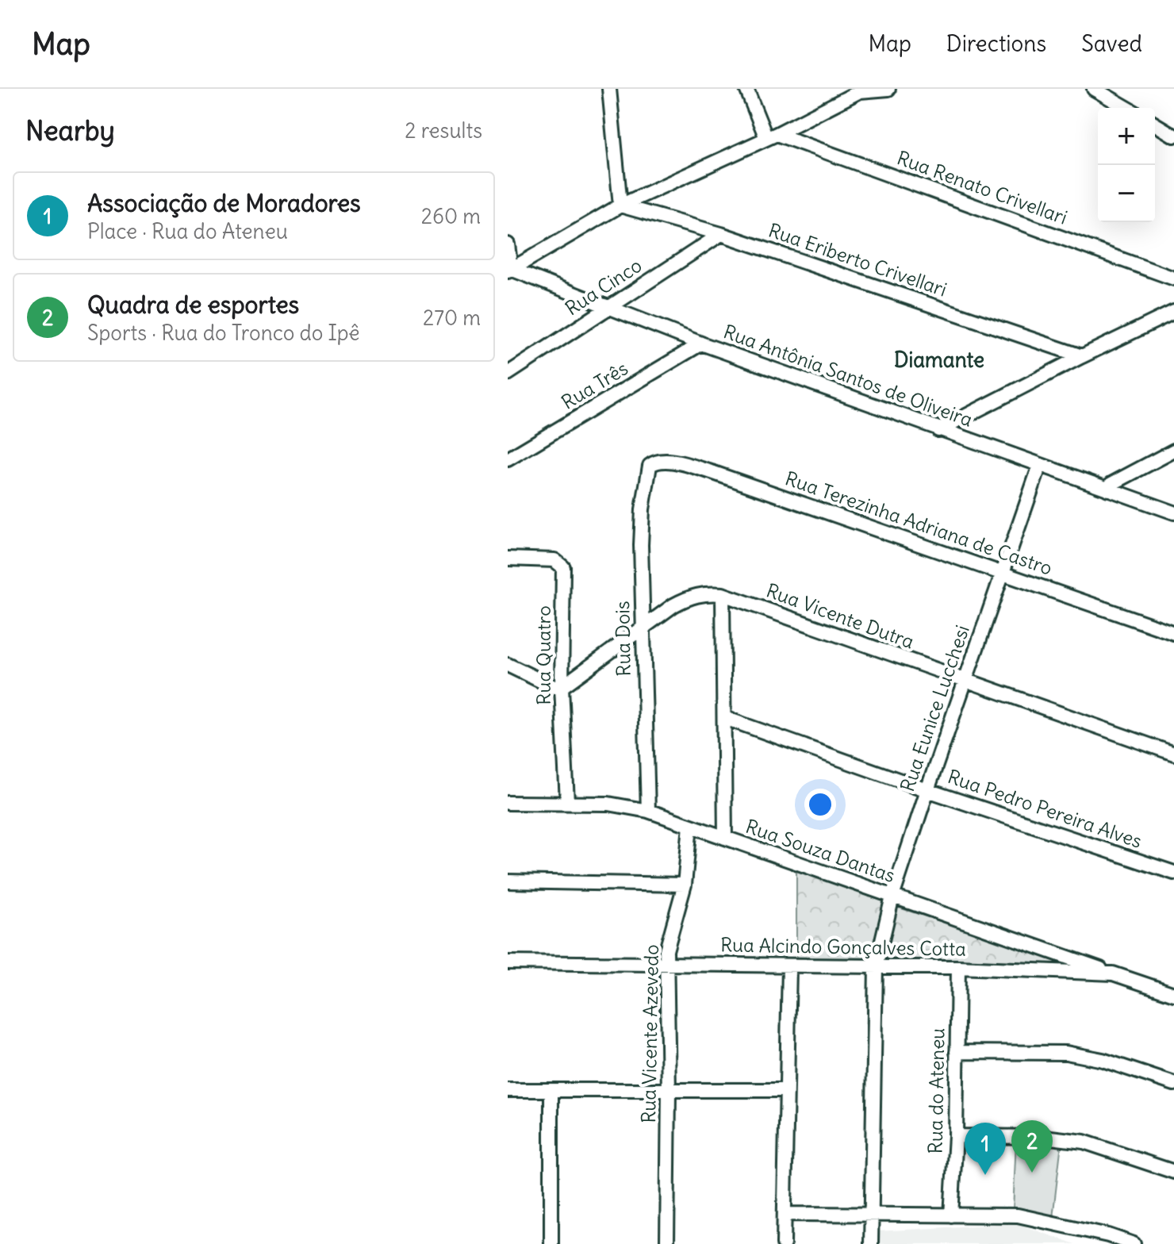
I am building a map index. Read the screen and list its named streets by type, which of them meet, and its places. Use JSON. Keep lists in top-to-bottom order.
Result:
{
  "streets": {
    "street": [
      "Rua Renato Crivellari",
      "Rua Eriberto Crivellari",
      "Rua Cinco",
      "Rua Antônia Santos de Oliveira",
      "Rua Três",
      "Rua Terezinha Adriana de Castro",
      "Rua Vicente Dutra",
      "Rua Dois",
      "Rua Quatro",
      "Rua Eunice Lucchesi",
      "Rua Pedro Pereira Alves",
      "Rua Souza Dantas",
      "Rua Alcindo Gonçalves Cotta",
      "Rua Vicente Azevedo",
      "Rua do Ateneu"
    ]
  },
  "crossings": [
    ["Rua Eriberto Crivellari", "Rua Cinco"],
    ["Rua Cinco", "Rua Antônia Santos de Oliveira"],
    ["Rua Antônia Santos de Oliveira", "Rua Três"],
    ["Rua Antônia Santos de Oliveira", "Rua Eunice Lucchesi"],
    ["Rua Terezinha Adriana de Castro", "Rua Dois"],
    ["Rua Terezinha Adriana de Castro", "Rua Eunice Lucchesi"],
    ["Rua Vicente Dutra", "Rua Eunice Lucchesi"],
    ["Rua Dois", "Rua Souza Dantas"],
    ["Rua Quatro", "Rua Souza Dantas"],
    ["Rua Eunice Lucchesi", "Rua Pedro Pereira Alves"],
    ["Rua Eunice Lucchesi", "Rua Souza Dantas"],
    ["Rua Eunice Lucchesi", "Rua Alcindo Gonçalves Cotta"],
    ["Rua Souza Dantas", "Rua Alcindo Gonçalves Cotta"],
    ["Rua Souza Dantas", "Rua Vicente Azevedo"],
    ["Rua Alcindo Gonçalves Cotta", "Rua Vicente Azevedo"],
    ["Rua Alcindo Gonçalves Cotta", "Rua do Ateneu"]
  ],
  "districts": ["Diamante"],
  "page": {
    "header": "Map",
    "nav": ["Map", "Directions", "Saved"],
    "heading": ["Nearby", "2 results"],
    "map_buttons": ["+", "−"],
    "list": [
      {
        "mark": "1",
        "name": "Associação de Moradores",
        "note": "Place · Rua do Ateneu",
        "value": "260 m"
      },
      {
        "mark": "2",
        "name": "Quadra de esportes",
        "note": "Sports · Rua do Tronco do Ipê",
        "value": "270 m"
      }
    ],
    "pins": ["2", "1"]
  }
}
